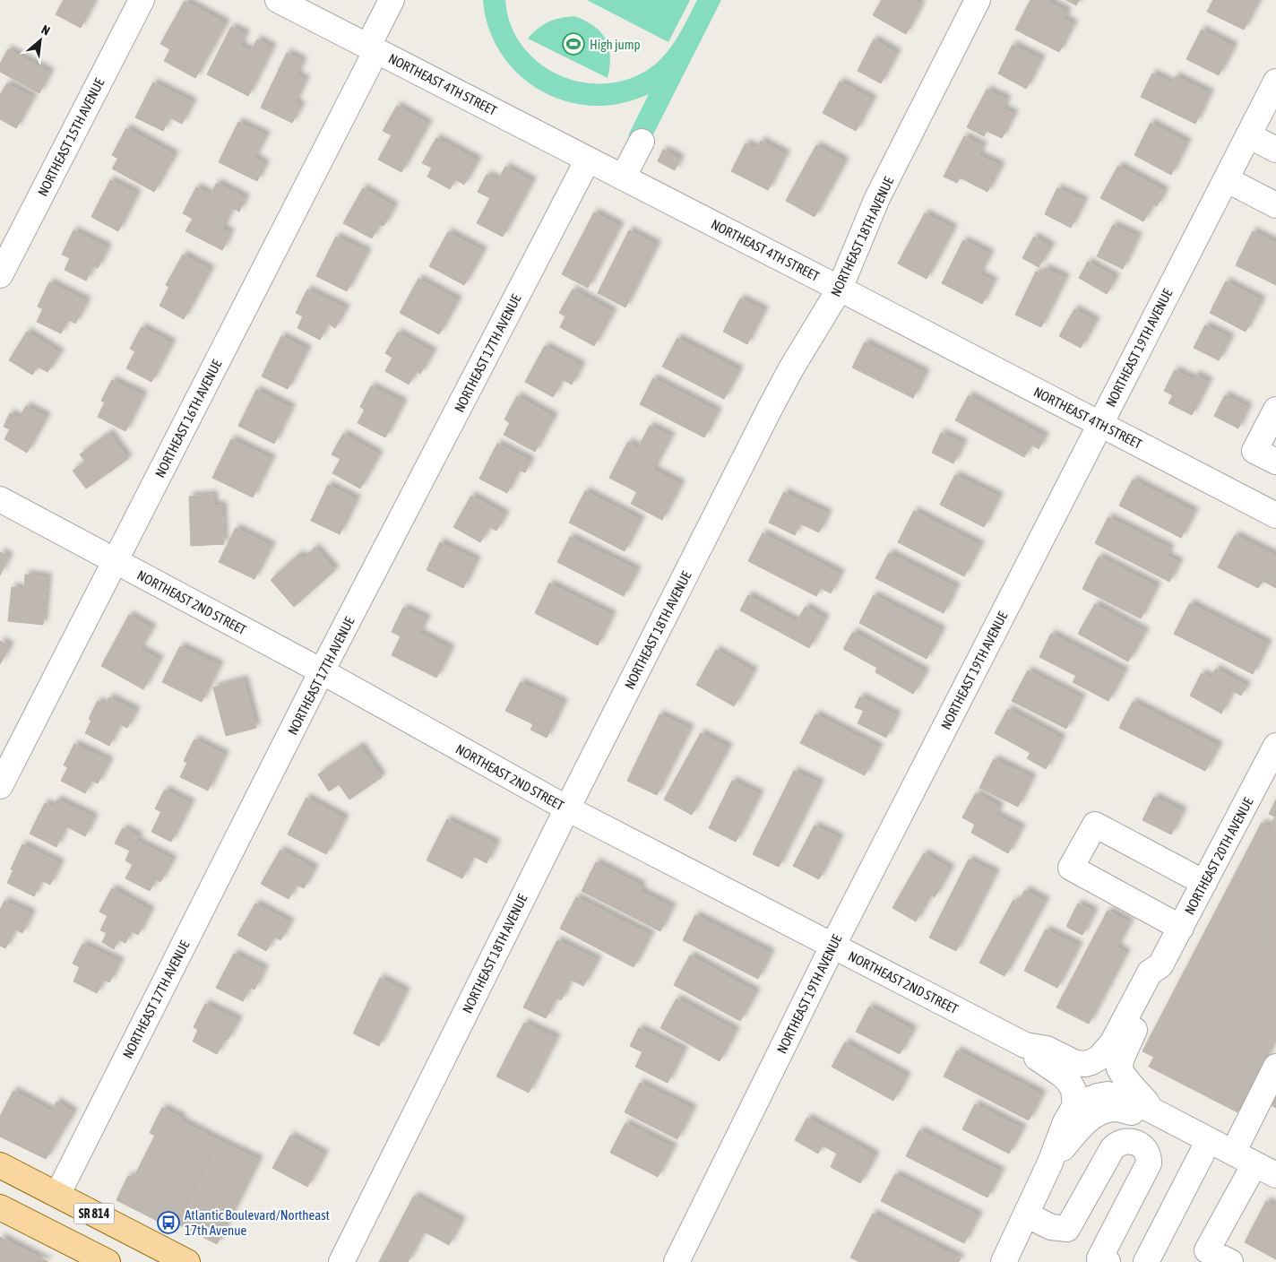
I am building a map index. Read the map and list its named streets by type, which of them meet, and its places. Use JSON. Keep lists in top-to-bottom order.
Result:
{
  "streets": {
    "main road": ["SR 814"],
    "street": [
      "NORTHEAST 4TH STREET",
      "NORTHEAST 15TH AVENUE",
      "NORTHEAST 18TH AVENUE",
      "NORTHEAST 19TH AVENUE",
      "NORTHEAST 17TH AVENUE",
      "NORTHEAST 16TH AVENUE",
      "NORTHEAST 2ND STREET",
      "NORTHEAST 20TH AVENUE"
    ]
  },
  "crossings": [
    ["NORTHEAST 4TH STREET", "NORTHEAST 18TH AVENUE"],
    ["NORTHEAST 4TH STREET", "NORTHEAST 19TH AVENUE"],
    ["NORTHEAST 4TH STREET", "NORTHEAST 17TH AVENUE"],
    ["NORTHEAST 4TH STREET", "NORTHEAST 16TH AVENUE"],
    ["NORTHEAST 18TH AVENUE", "NORTHEAST 2ND STREET"],
    ["NORTHEAST 19TH AVENUE", "NORTHEAST 2ND STREET"],
    ["NORTHEAST 17TH AVENUE", "NORTHEAST 2ND STREET"],
    ["NORTHEAST 17TH AVENUE", "SR 814"],
    ["NORTHEAST 16TH AVENUE", "NORTHEAST 2ND STREET"],
    ["NORTHEAST 2ND STREET", "NORTHEAST 20TH AVENUE"]
  ],
  "places": {
    "sports": ["High jump"],
    "bus stop": ["Atlantic Boulevard/Northeast 17th Avenue"]
  },
  "north": "top right"
}
